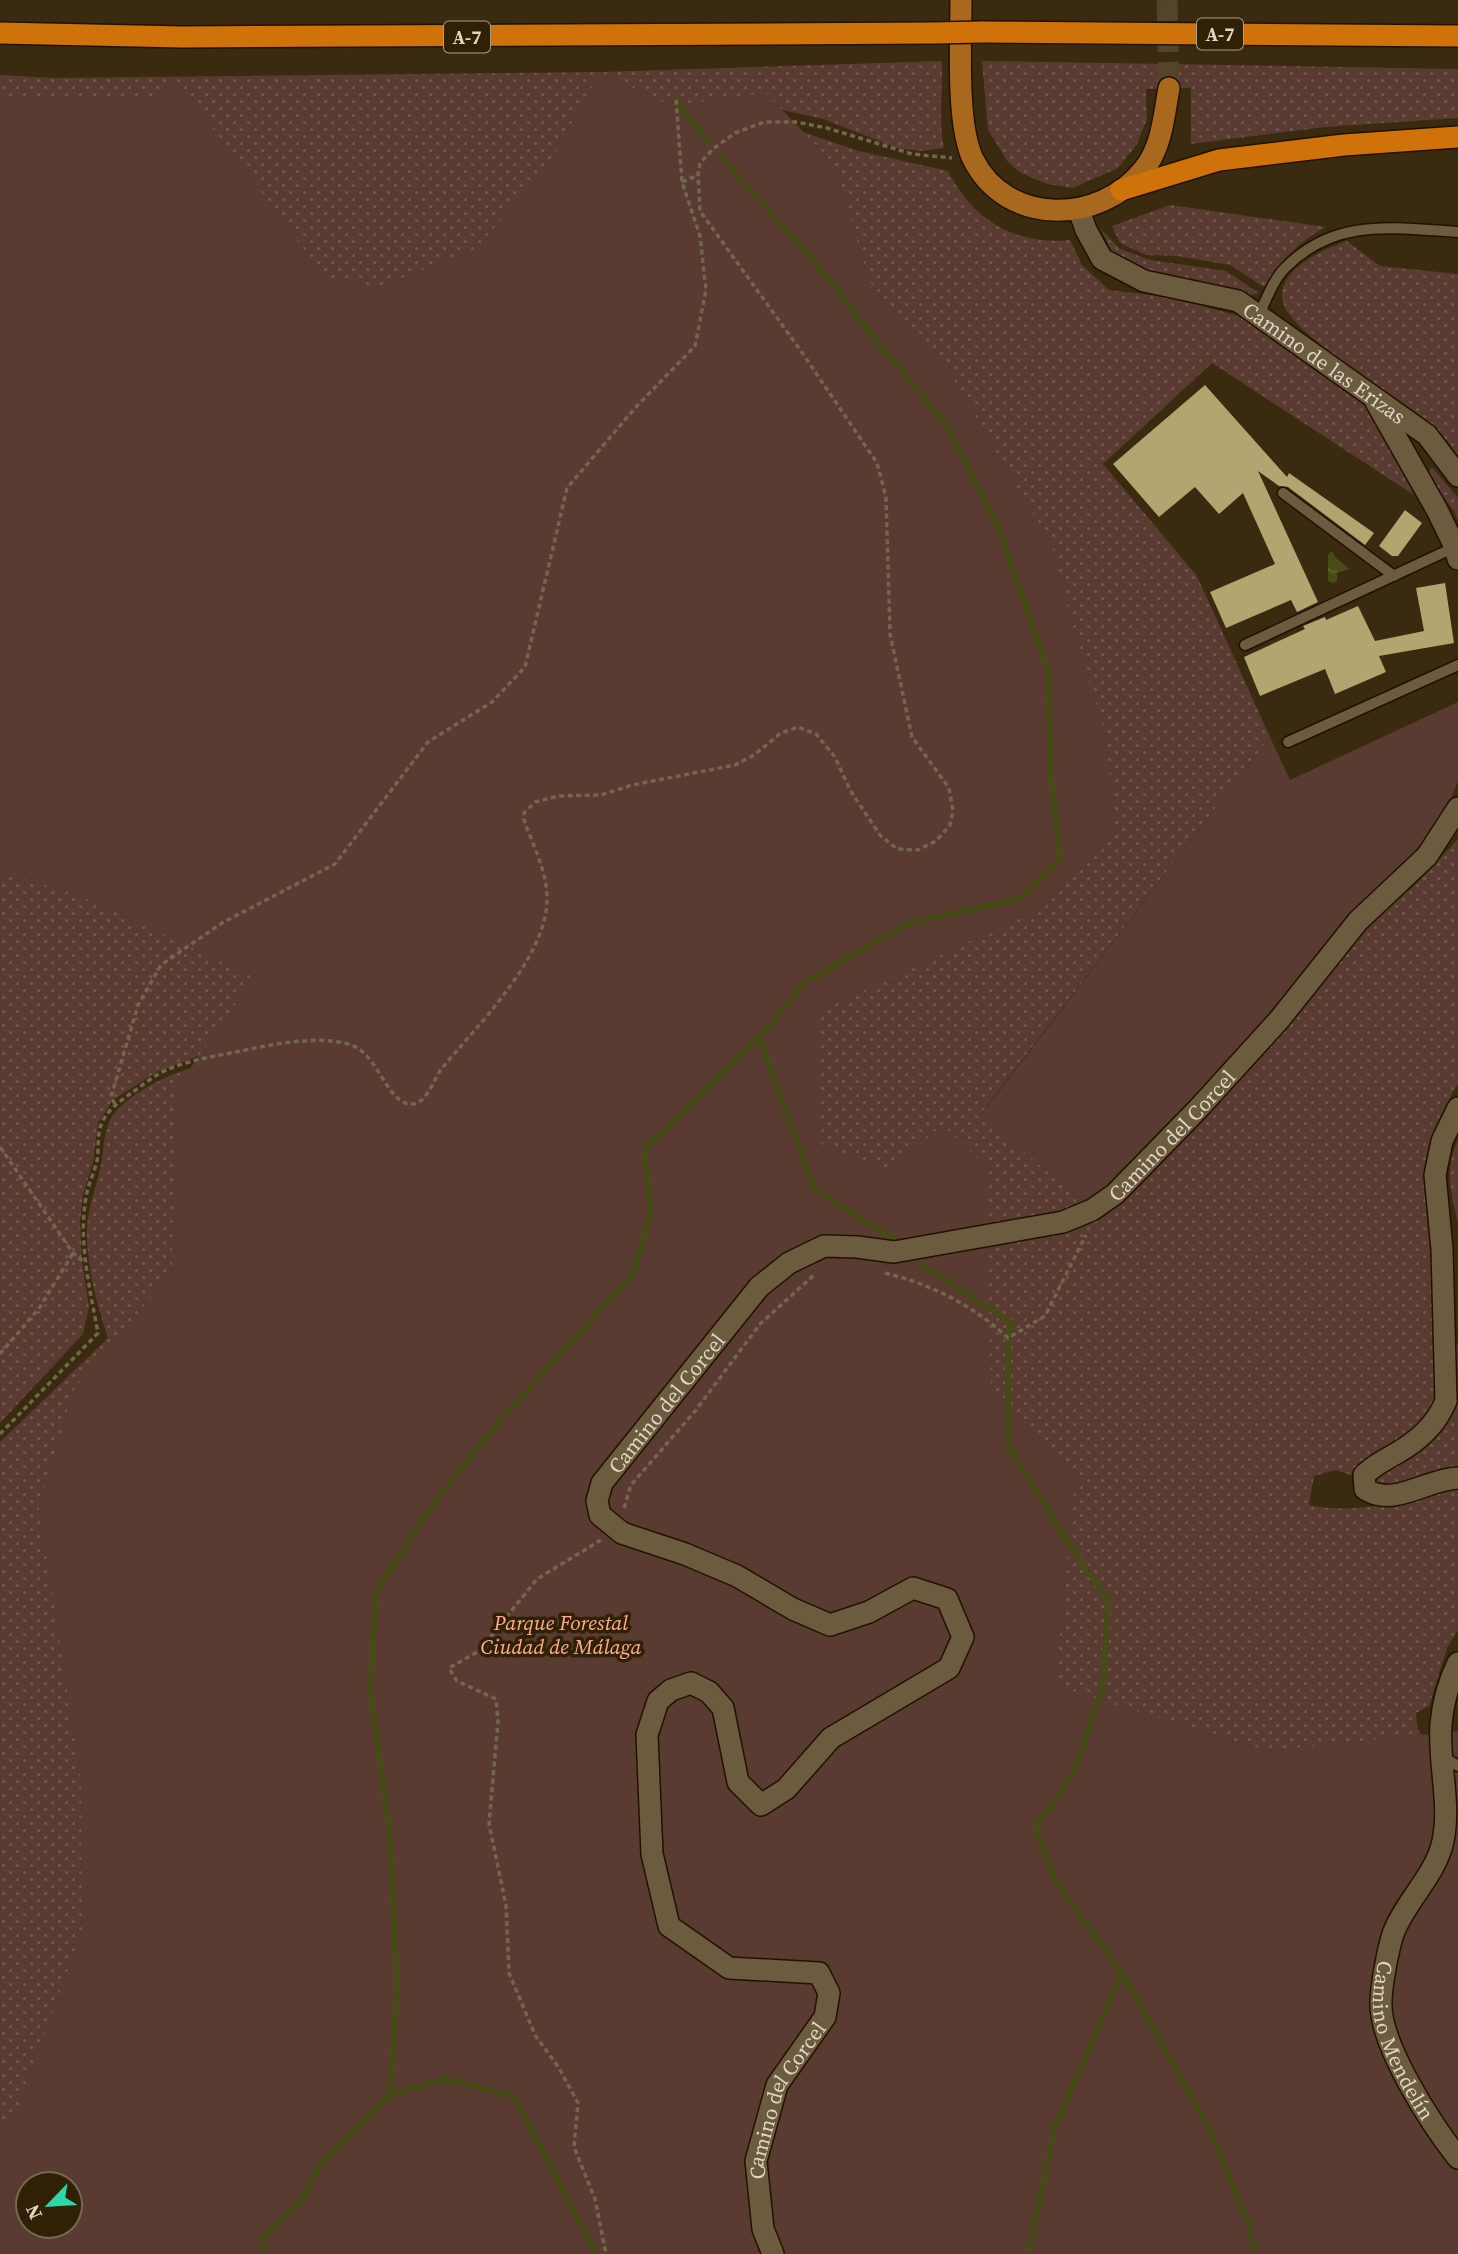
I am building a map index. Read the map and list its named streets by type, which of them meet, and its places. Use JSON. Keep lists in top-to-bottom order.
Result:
{
  "streets": {
    "highway": ["A-7"],
    "street": ["Camino de las Erizas", "Camino del Corcel", "Camino Mendelín"]
  },
  "parks": ["Parque Forestal Ciudad de Málaga"],
  "north": "bottom left"
}
